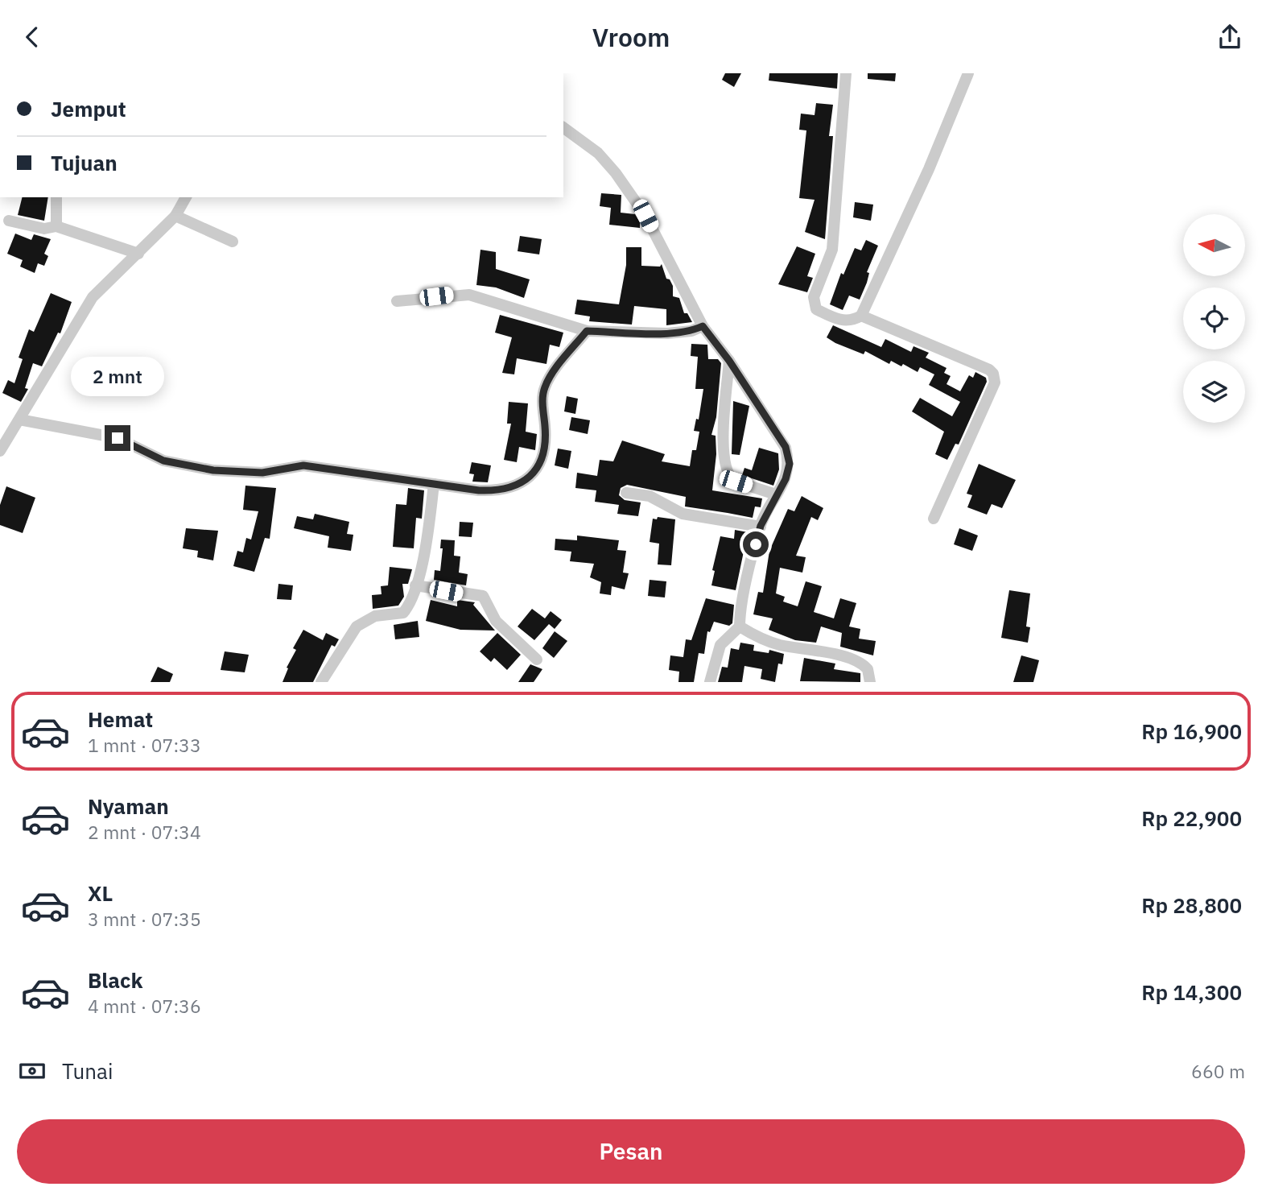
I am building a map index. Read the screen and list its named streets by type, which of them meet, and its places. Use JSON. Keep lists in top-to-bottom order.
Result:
{
  "north": "left",
  "page": {
    "header": "Vroom",
    "banner": ["Jemput", "Tujuan"],
    "bubble": "2 mnt",
    "list": [
      {
        "name": "Hemat",
        "note": "1 mnt · 07:33",
        "value": "Rp 16,900"
      },
      {
        "name": "Nyaman",
        "note": "2 mnt · 07:34",
        "value": "Rp 22,900"
      },
      {
        "name": "XL",
        "note": "3 mnt · 07:35",
        "value": "Rp 28,800"
      },
      {
        "name": "Black",
        "note": "4 mnt · 07:36",
        "value": "Rp 14,300"
      }
    ],
    "pay": ["Tunai", "660 m"],
    "buttons": "Pesan"
  }
}
